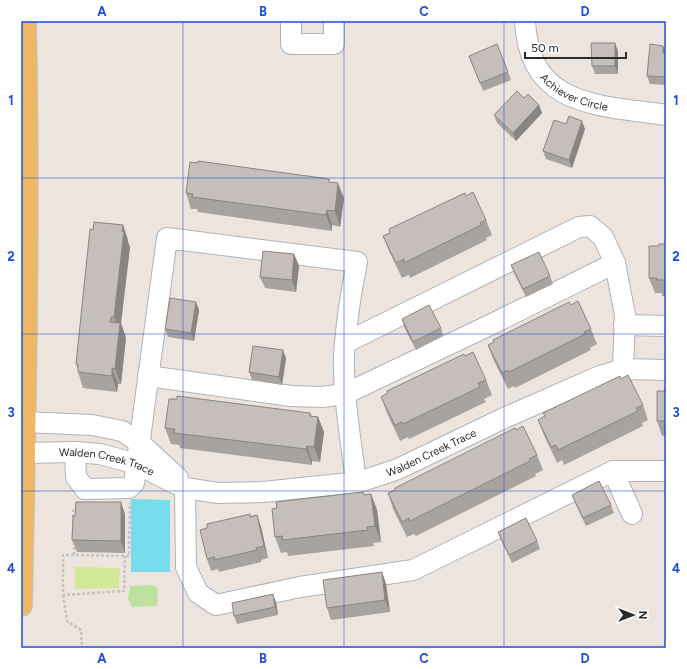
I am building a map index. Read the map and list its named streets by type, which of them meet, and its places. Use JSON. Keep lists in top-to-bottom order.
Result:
{
  "streets": {
    "street": ["Achiever Circle", "Walden Creek Trace"]
  },
  "scale_bar": "50 m",
  "north": "right",
  "grid": {
    "columns": [
      "A",
      "B",
      "C",
      "D"
    ],
    "rows": [
      "1",
      "2",
      "3",
      "4"
    ]
  }
}
